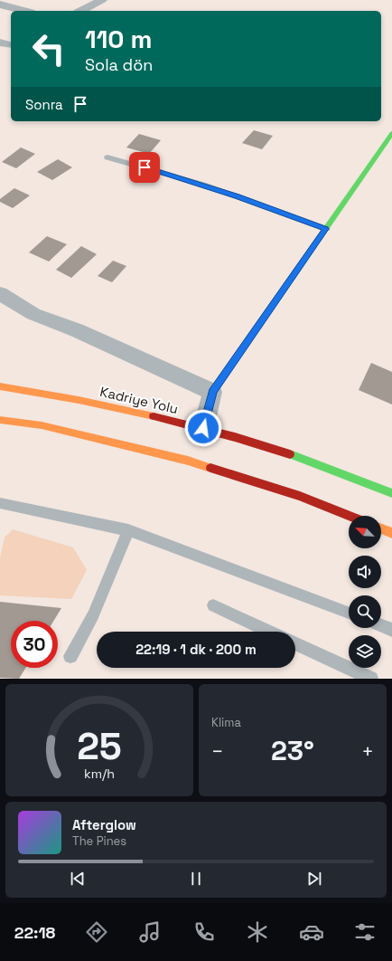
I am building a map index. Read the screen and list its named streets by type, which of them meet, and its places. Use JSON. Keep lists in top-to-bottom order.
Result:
{
  "streets": {
    "main road": ["Kadriye Yolu"]
  },
  "north": "top left",
  "page": {
    "turn": ["110 m", "Sola dön"],
    "then": "Sonra",
    "limit": "30",
    "trip": "22:19 · 1 dk · 200 m",
    "tile": "Klima",
    "heat": ["−", "23°", "+"],
    "song": ["Afterglow", "The Pines"],
    "tabs": "22:18",
    "gauge": ["25", "km/h"]
  }
}
